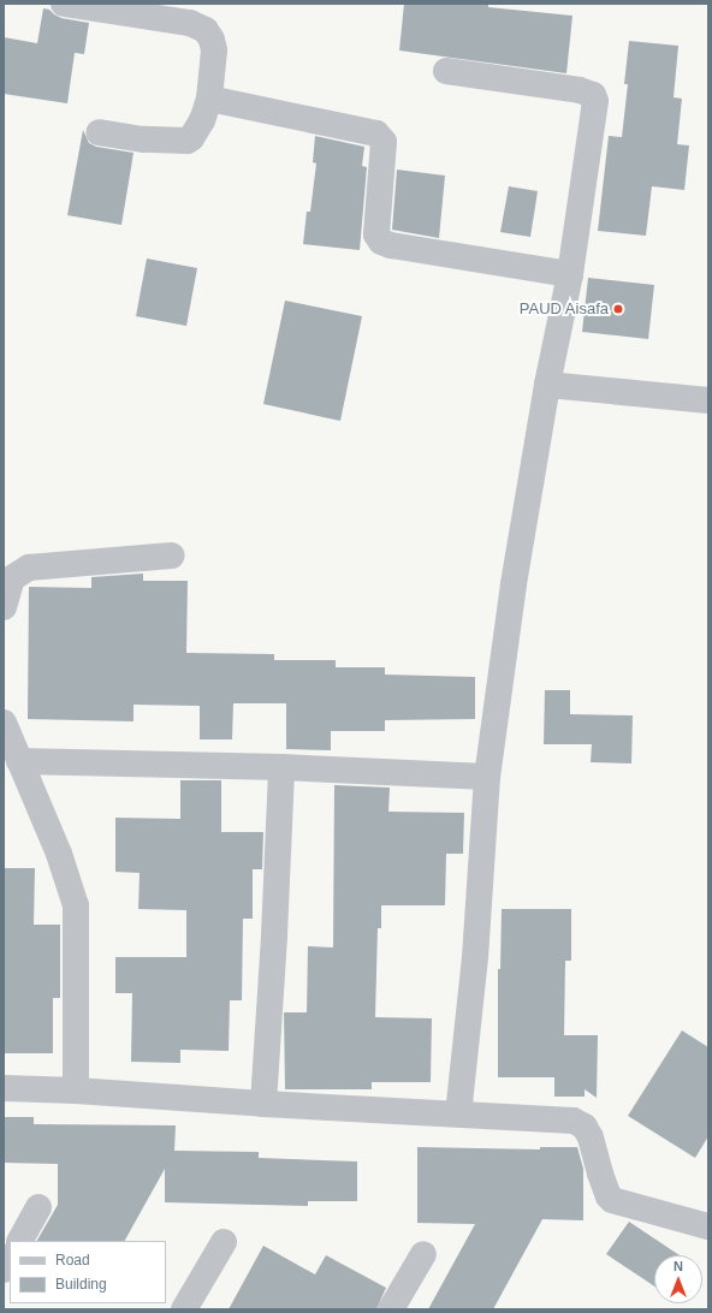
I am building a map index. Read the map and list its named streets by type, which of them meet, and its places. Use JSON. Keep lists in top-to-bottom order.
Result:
{
  "places": ["PAUD Aisafa"],
  "legend": ["Road", "Building"],
  "north": "top"
}
